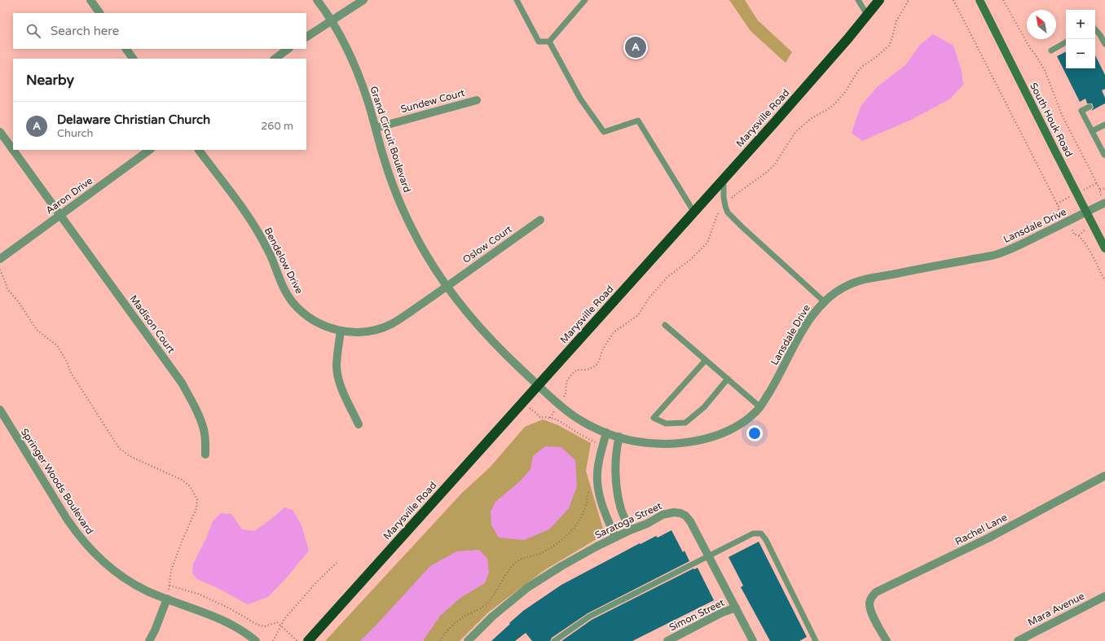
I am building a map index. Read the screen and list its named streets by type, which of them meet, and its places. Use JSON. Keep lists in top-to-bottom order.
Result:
{
  "streets": {
    "highway": ["Marysville Road"],
    "street": [
      "Sundew Court",
      "South Houk Road",
      "Grand Circuit Boulevard",
      "Aaron Drive",
      "Lansdale Drive",
      "Oslow Court",
      "Bendelow Drive",
      "Madison Court",
      "Springer Woods Boulevard",
      "Saratoga Street",
      "Rachel Lane",
      "Mara Avenue",
      "Simon Street"
    ]
  },
  "crossings": [
    ["Sundew Court", "Grand Circuit Boulevard"],
    ["Marysville Road", "Grand Circuit Boulevard"],
    ["Marysville Road", "Lansdale Drive"],
    ["South Houk Road", "Lansdale Drive"],
    ["Grand Circuit Boulevard", "Lansdale Drive"],
    ["Grand Circuit Boulevard", "Oslow Court"],
    ["Grand Circuit Boulevard", "Bendelow Drive"],
    ["Aaron Drive", "Madison Court"],
    ["Oslow Court", "Bendelow Drive"],
    ["Saratoga Street", "Simon Street"]
  ],
  "north": "top left",
  "page": {
    "map_buttons": ["+", "−"],
    "search": "Search here",
    "pins": "A",
    "heading": "Nearby",
    "list": [
      {
        "mark": "A",
        "name": "Delaware Christian Church",
        "note": "Church",
        "value": "260 m"
      }
    ]
  }
}
